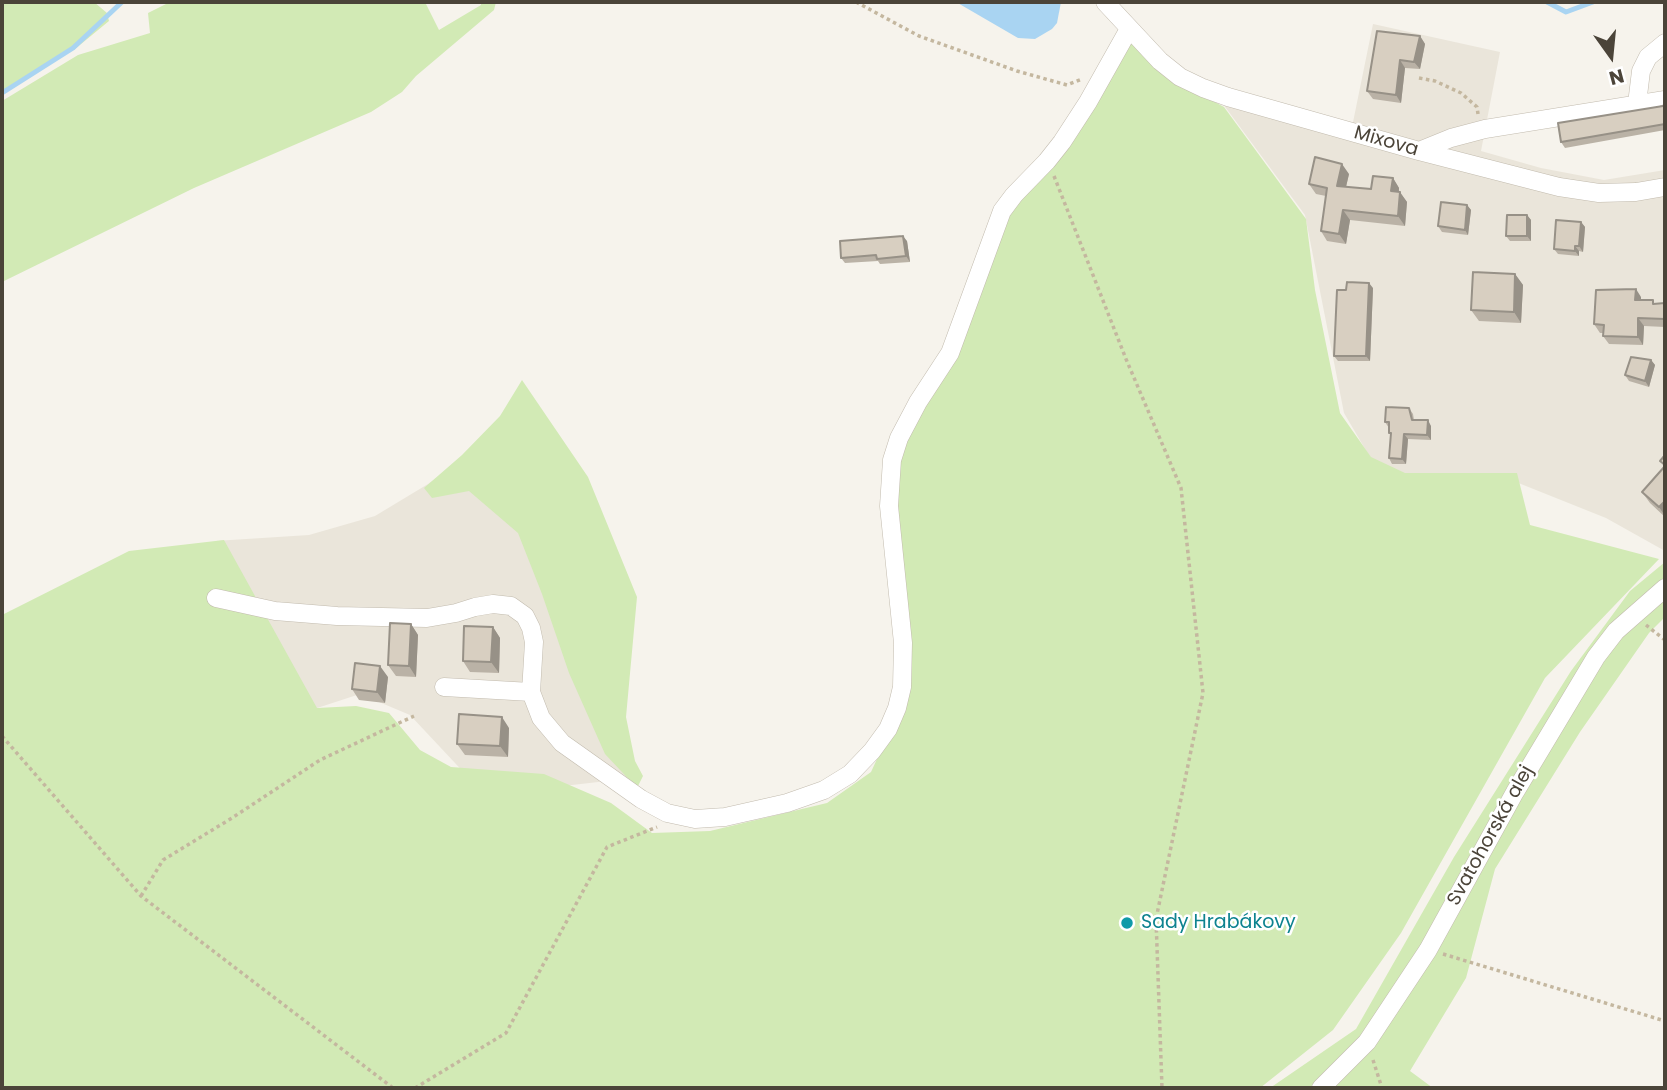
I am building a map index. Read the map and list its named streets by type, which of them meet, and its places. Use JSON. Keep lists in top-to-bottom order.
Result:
{
  "streets": {
    "street": ["Mixova", "Svatohorská alej"]
  },
  "places": ["Sady Hrabákovy"],
  "north": "bottom"
}
